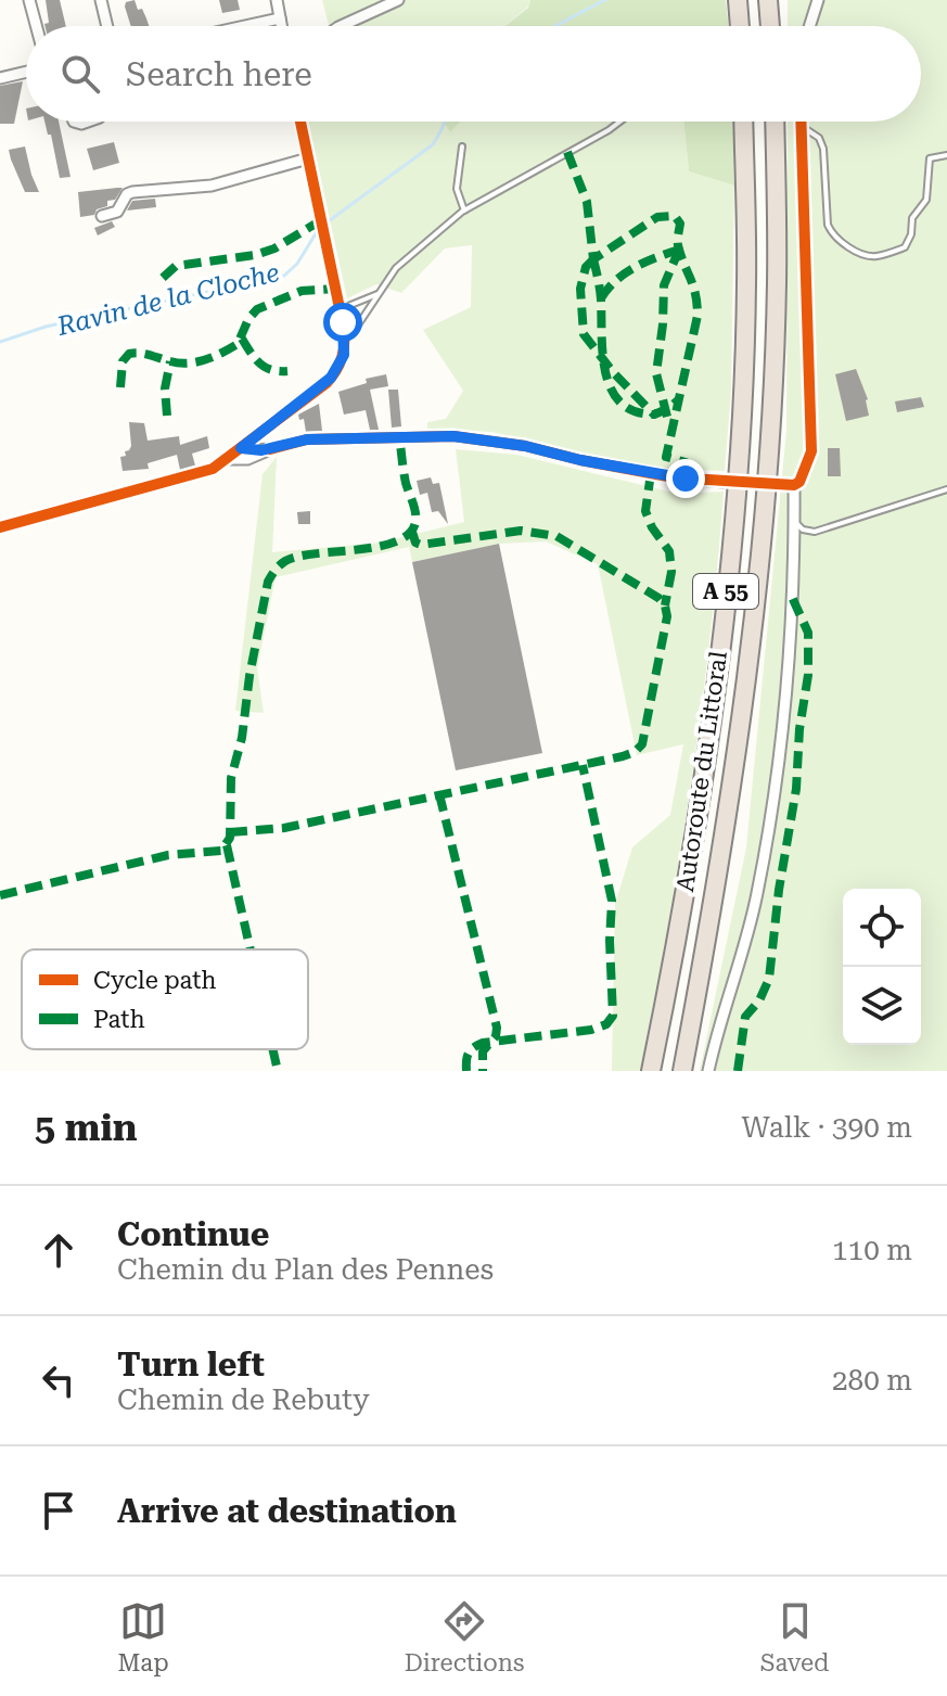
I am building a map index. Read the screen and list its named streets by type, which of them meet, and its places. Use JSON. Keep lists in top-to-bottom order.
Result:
{
  "streets": {
    "highway": ["A 55", "Autoroute du Littoral"]
  },
  "water": ["Ravin de la Cloche"],
  "legend": ["Cycle path", "Path"],
  "page": {
    "search": "Search here",
    "heading": ["5 min", "Walk · 390 m"],
    "list": [
      ["Continue", "Chemin du Plan des Pennes", "110 m"],
      ["Turn left", "Chemin de Rebuty", "280 m"],
      "Arrive at destination"
    ],
    "nav": ["Map", "Directions", "Saved"]
  }
}
